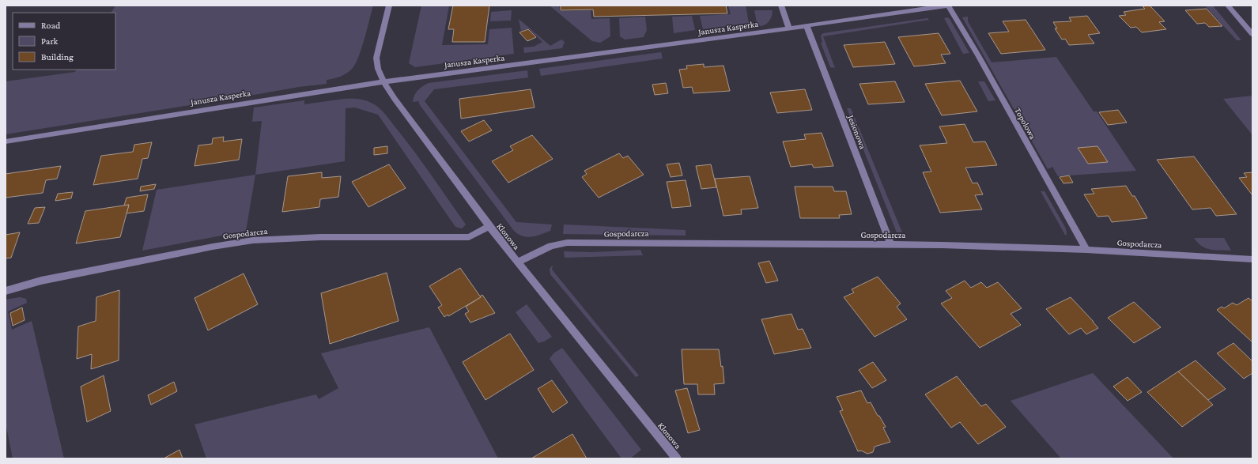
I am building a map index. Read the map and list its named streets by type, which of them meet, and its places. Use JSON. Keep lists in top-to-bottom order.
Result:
{
  "streets": {
    "street": [
      "Janusza Kasperka",
      "Topolowa",
      "Jesionowa",
      "Gospodarcza",
      "Klonowa"
    ]
  },
  "crossings": [
    ["Janusza Kasperka", "Topolowa"],
    ["Janusza Kasperka", "Jesionowa"],
    ["Janusza Kasperka", "Klonowa"],
    ["Topolowa", "Gospodarcza"],
    ["Jesionowa", "Gospodarcza"],
    ["Gospodarcza", "Klonowa"]
  ],
  "legend": ["Road", "Park", "Building"]
}
